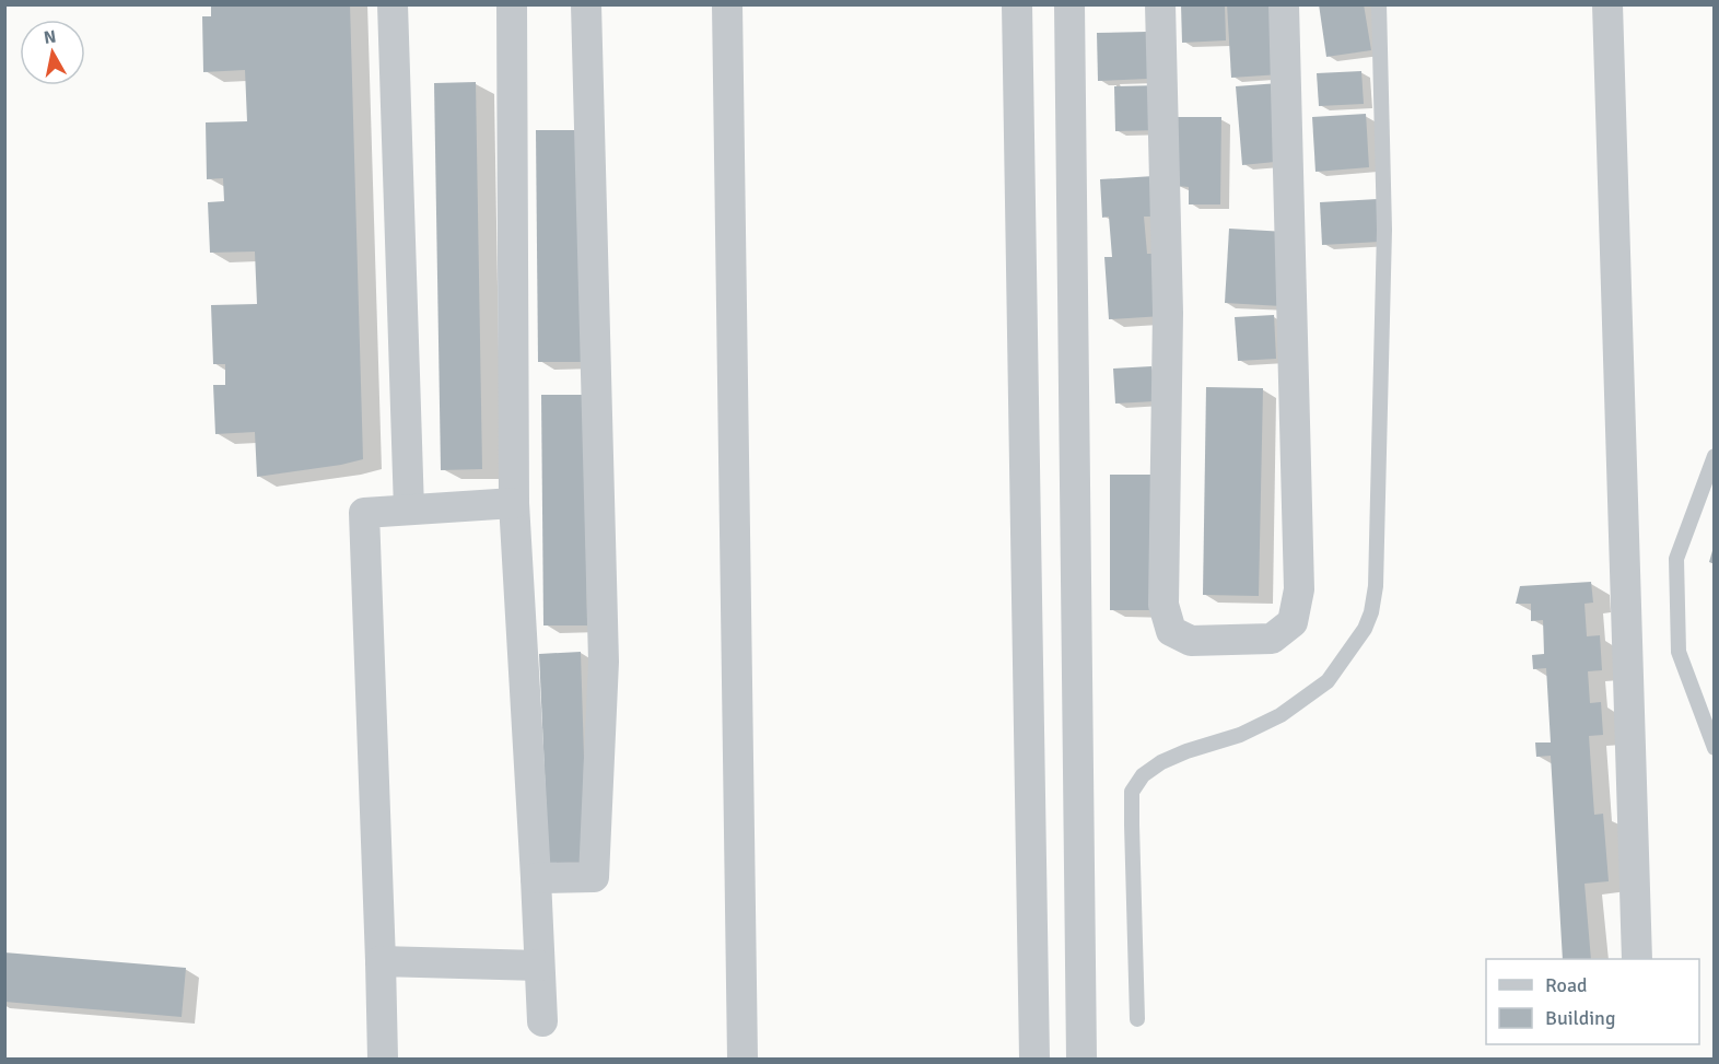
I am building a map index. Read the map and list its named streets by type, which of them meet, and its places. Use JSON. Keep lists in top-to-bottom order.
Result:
{
  "legend": ["Road", "Building"],
  "north": "top"
}
